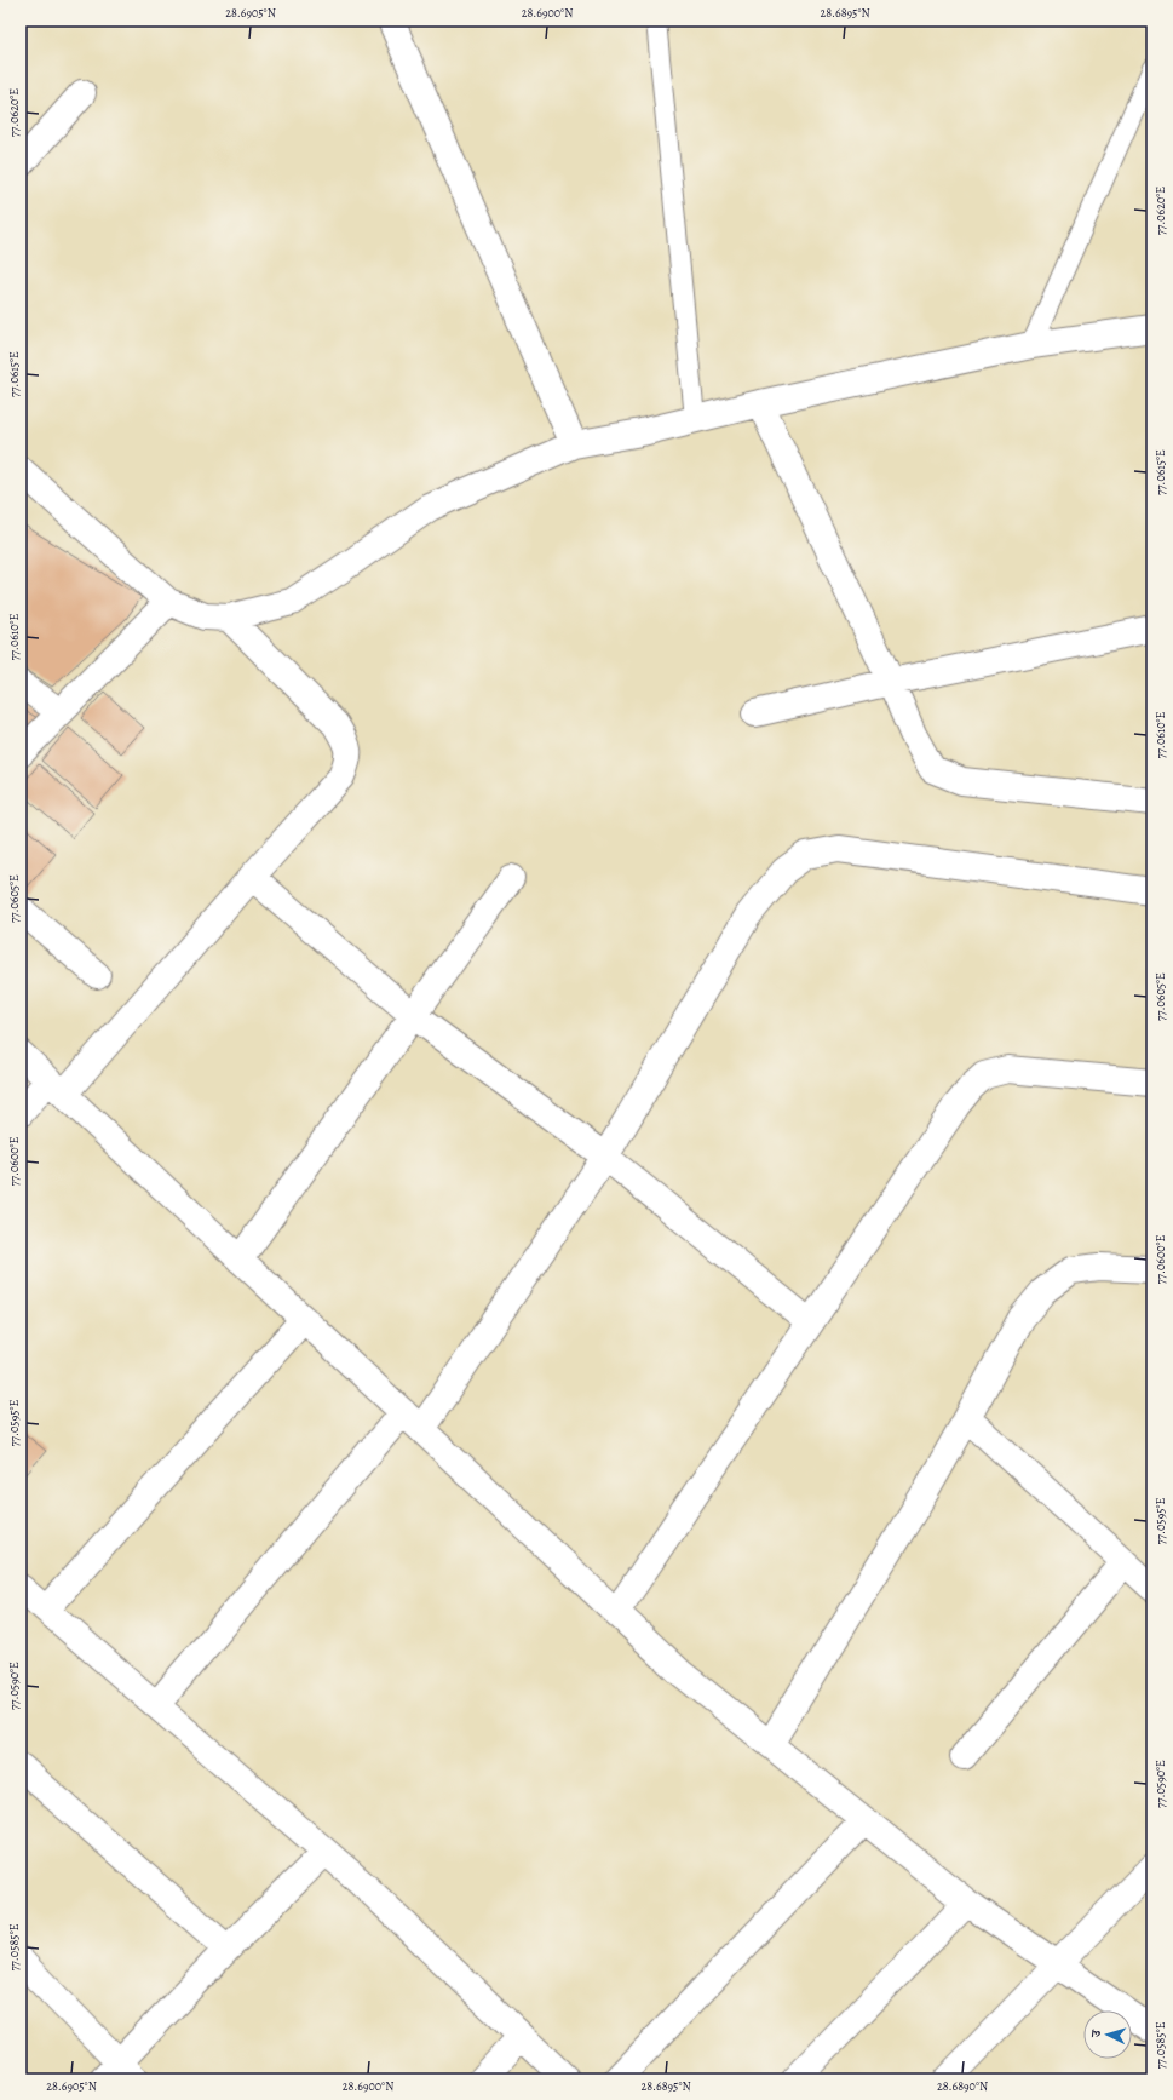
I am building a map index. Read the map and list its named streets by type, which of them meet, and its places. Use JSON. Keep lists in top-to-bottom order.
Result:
{
  "north": "left",
  "coordinates": [
    "28.6905°N",
    "28.6900°N",
    "28.6895°N",
    "77.0620°E",
    "77.0615°E",
    "77.0610°E",
    "77.0605°E",
    "77.0600°E",
    "77.0595°E",
    "77.0590°E",
    "77.0585°E",
    "28.6890°N"
  ]
}
